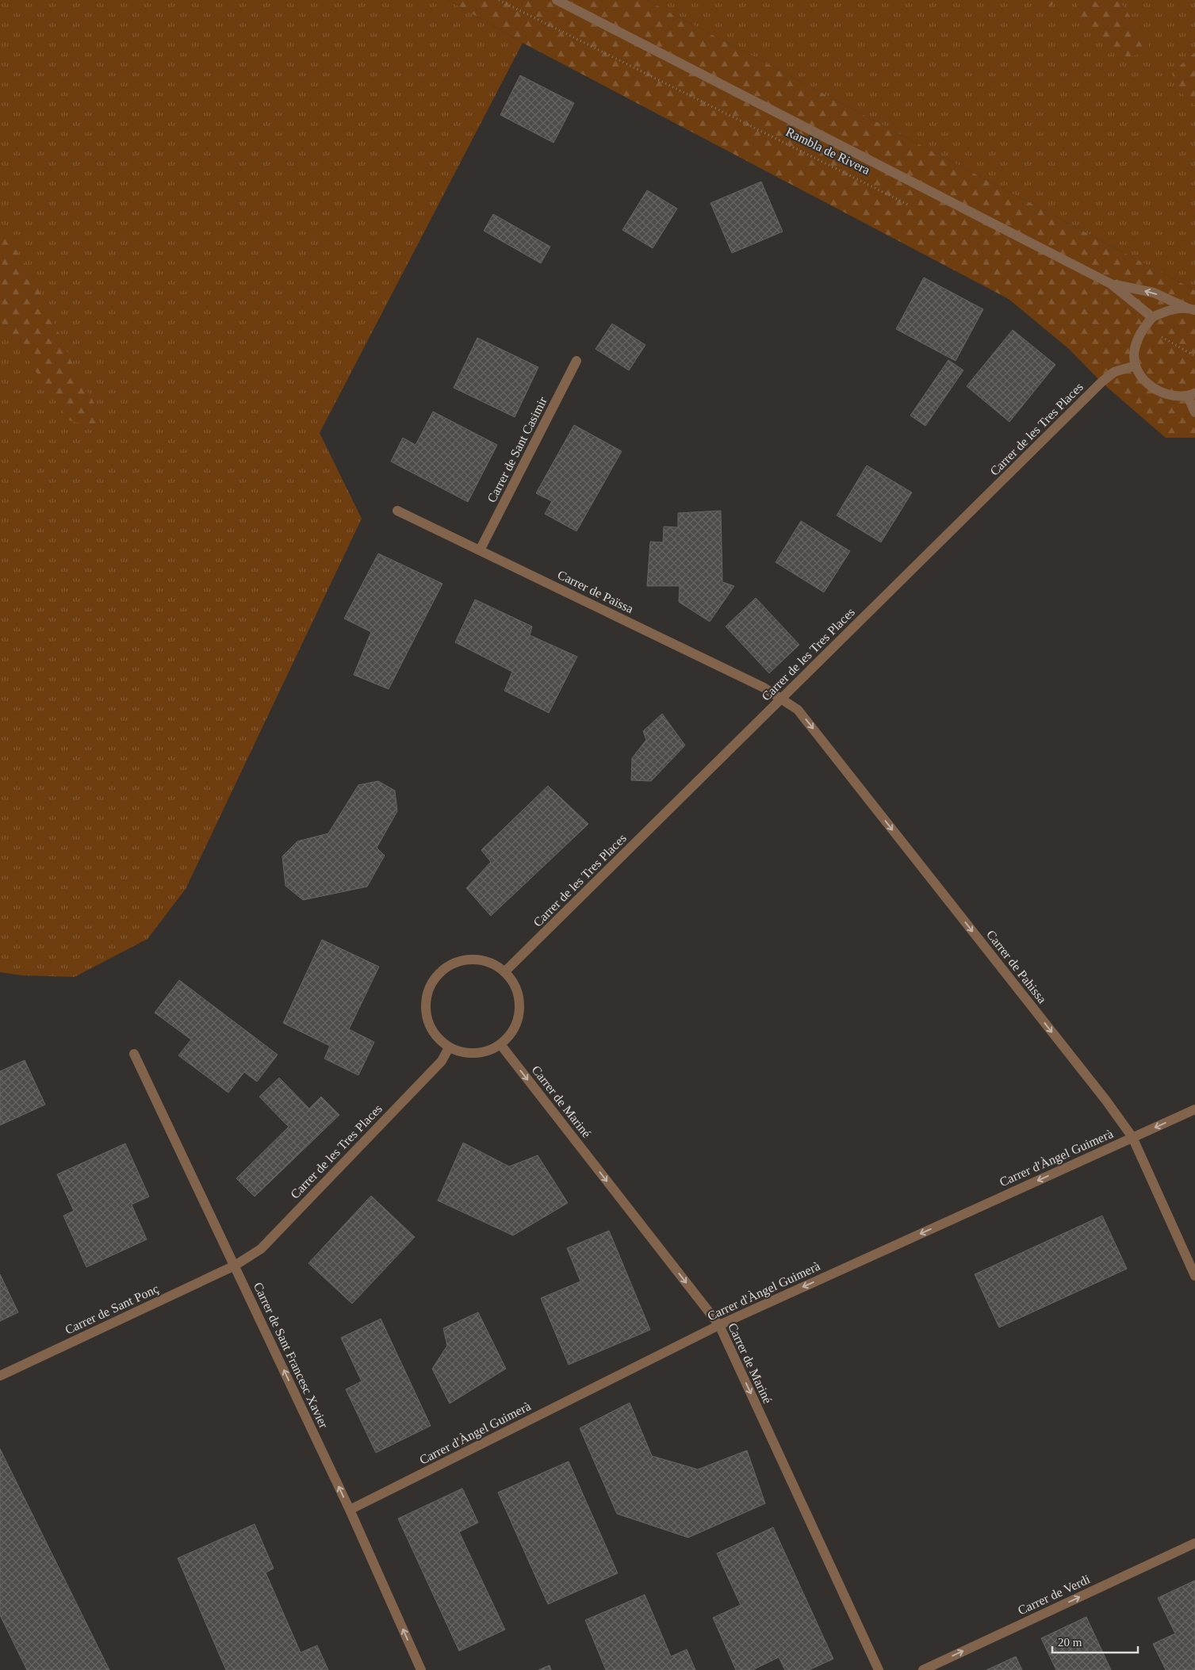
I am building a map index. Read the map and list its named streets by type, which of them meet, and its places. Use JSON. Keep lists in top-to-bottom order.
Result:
{
  "streets": {
    "street": [
      "Rambla de Rivera",
      "Carrer de les Tres Places",
      "Carrer de Sant Casimir",
      "Carrer de Païssa",
      "Carrer de Pahissa",
      "Carrer de Mariné",
      "Carrer d'Àngel Guimerà",
      "Carrer de Sant Ponç",
      "Carrer de Sant Francesc Xavier",
      "Carrer de Verdi"
    ]
  },
  "crossings": [
    ["Carrer de les Tres Places", "Carrer de Païssa"],
    ["Carrer de les Tres Places", "Carrer de Pahissa"],
    ["Carrer de les Tres Places", "Carrer de Mariné"],
    ["Carrer de les Tres Places", "Carrer de Sant Ponç"],
    ["Carrer de les Tres Places", "Carrer de Sant Francesc Xavier"],
    ["Carrer de Sant Casimir", "Carrer de Païssa"],
    ["Carrer de Païssa", "Carrer de Pahissa"],
    ["Carrer de Pahissa", "Carrer d'Àngel Guimerà"],
    ["Carrer de Mariné", "Carrer d'Àngel Guimerà"],
    ["Carrer d'Àngel Guimerà", "Carrer de Sant Francesc Xavier"],
    ["Carrer de Sant Ponç", "Carrer de Sant Francesc Xavier"]
  ],
  "one_way": [
    "Carrer de Pahissa",
    "Carrer de Mariné",
    "Carrer d'Àngel Guimerà",
    "Carrer de Sant Francesc Xavier",
    "Carrer de Verdi"
  ],
  "scale_bar": "20 m"
}
